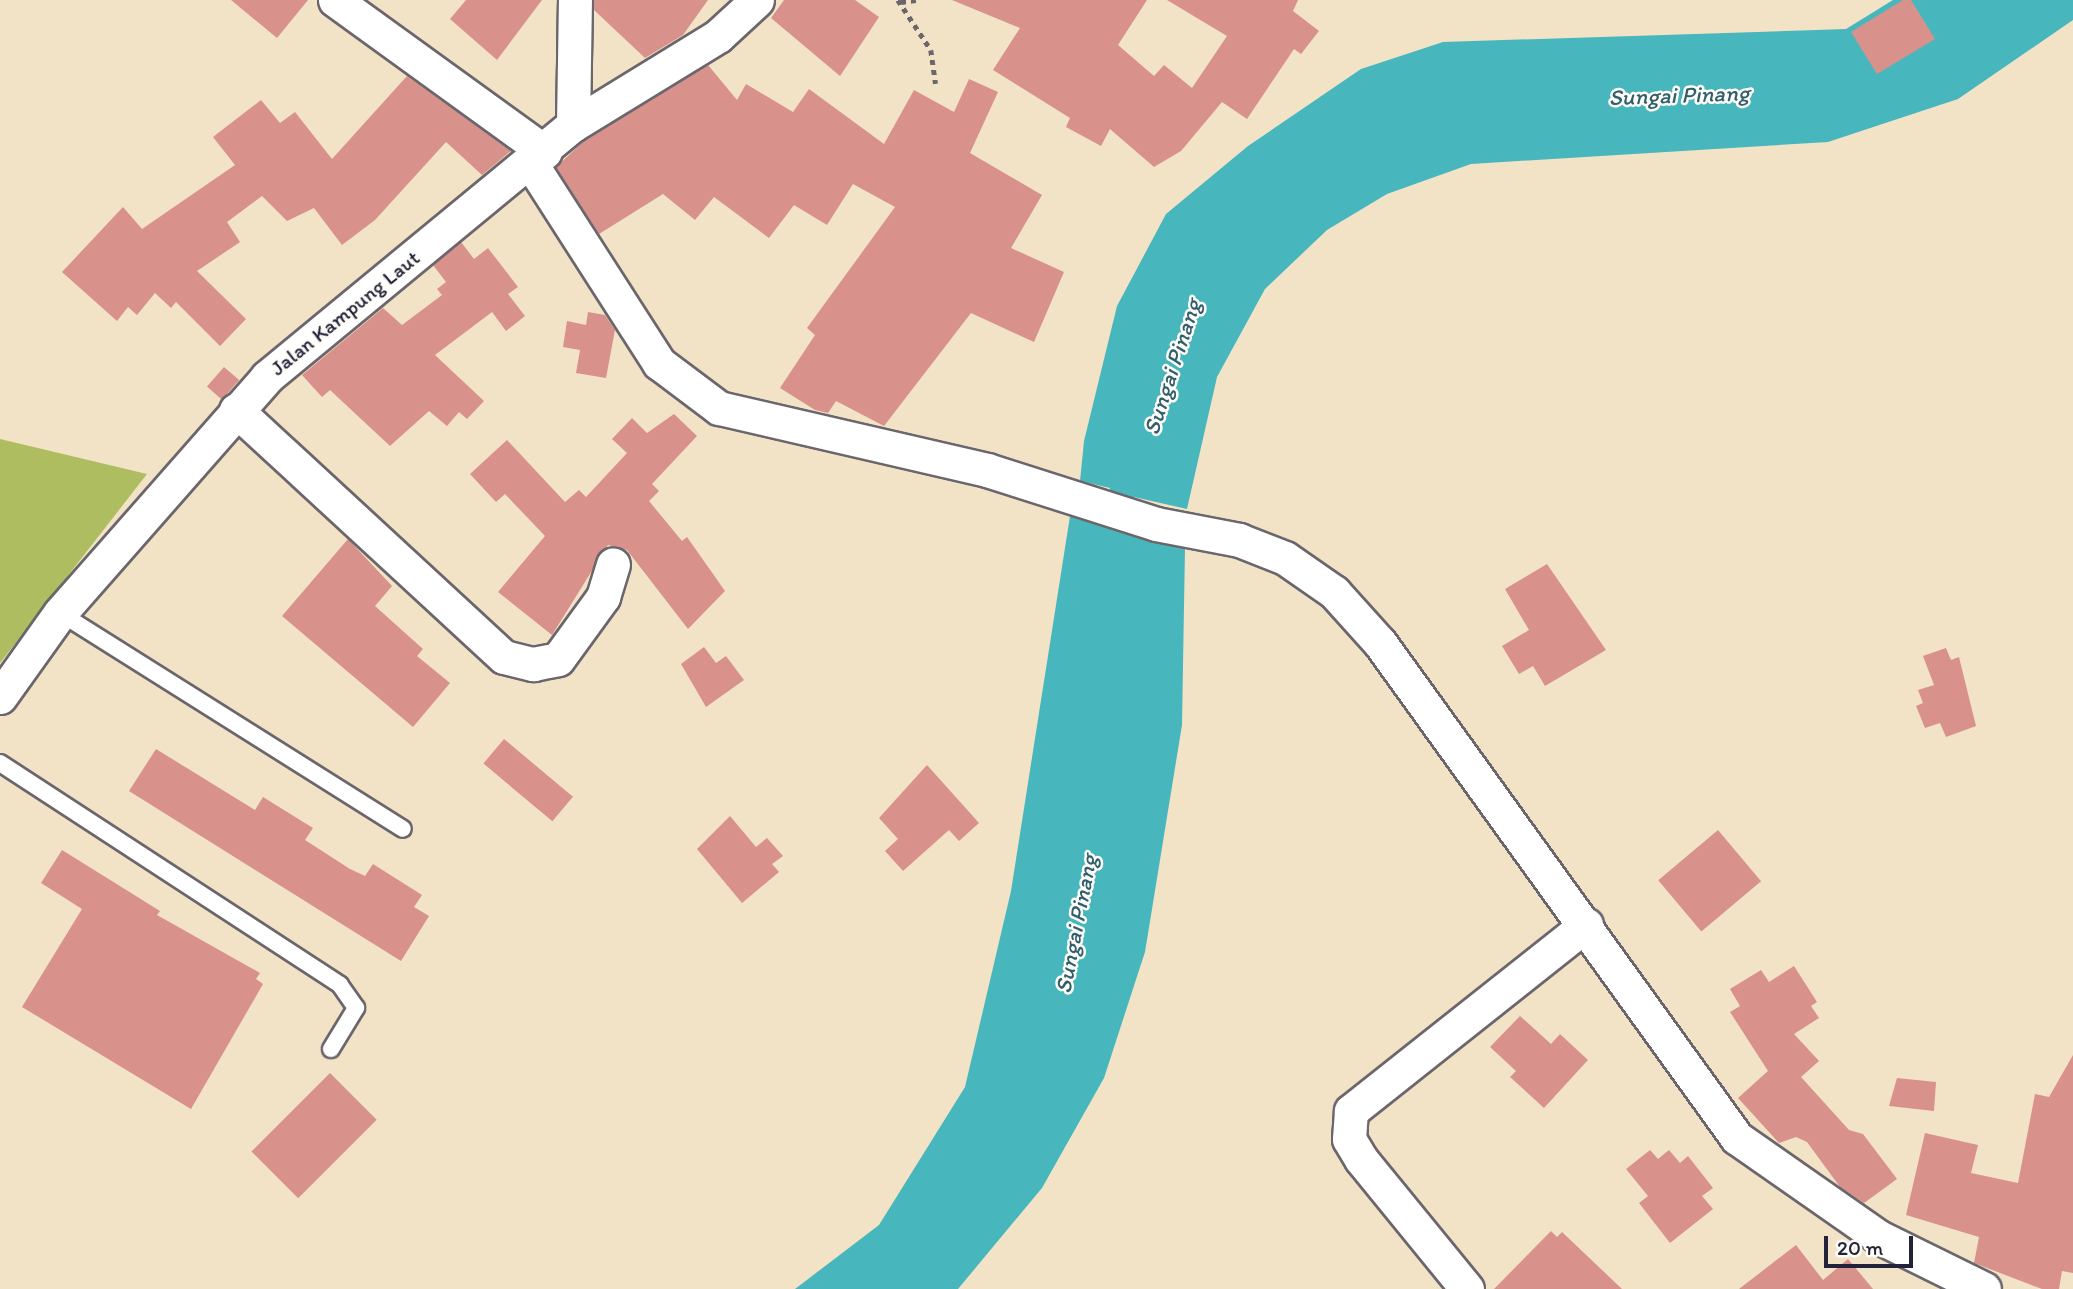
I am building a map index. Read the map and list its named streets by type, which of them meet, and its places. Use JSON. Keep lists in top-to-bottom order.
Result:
{
  "streets": {
    "street": ["Jalan Kampung Laut"]
  },
  "water": ["Sungai Pinang"],
  "scale_bar": "20 m"
}
